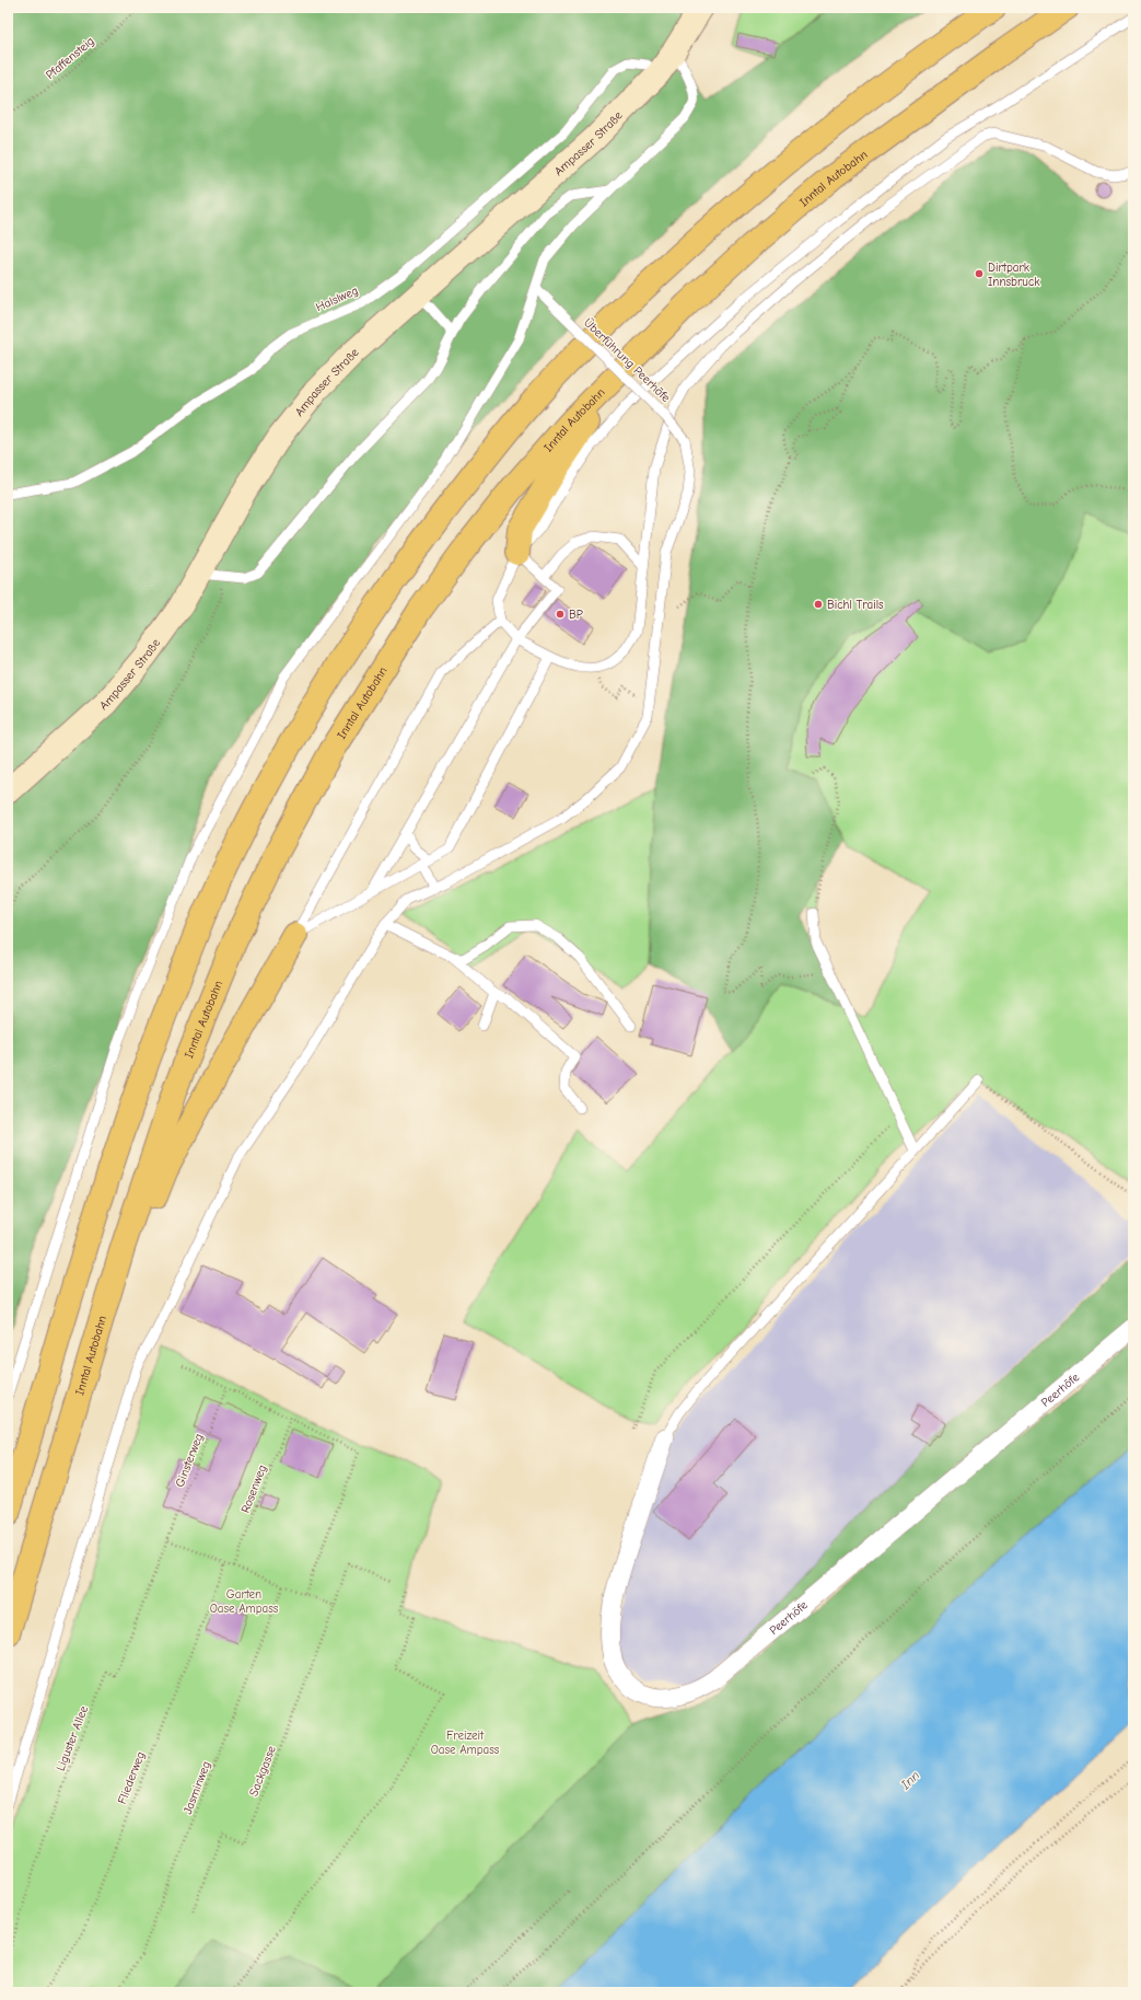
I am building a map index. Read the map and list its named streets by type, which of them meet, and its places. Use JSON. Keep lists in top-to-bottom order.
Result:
{
  "streets": {
    "highway": ["Inntal Autobahn"],
    "main road": ["Ampasser Straße"],
    "street": ["Peerhöfe"],
    "lane": ["Halslweg", "Überführung Peerhöfe"],
    "path": [
      "Pfaffensteig",
      "Ginsterweg",
      "Rosenweg",
      "Liguster Allee",
      "Sackgasse",
      "Fliederweg",
      "Jasminweg"
    ]
  },
  "crossings": [
    ["Ampasser Straße", "Halslweg"],
    ["Ginsterweg", "Liguster Allee"]
  ],
  "water": ["Inn"],
  "parks": ["Garten Oase Ampass", "Freizeit Oase Ampass"],
  "places": ["Dirtpark Innsbruck", "Bichl Trails", "BP"]
}
